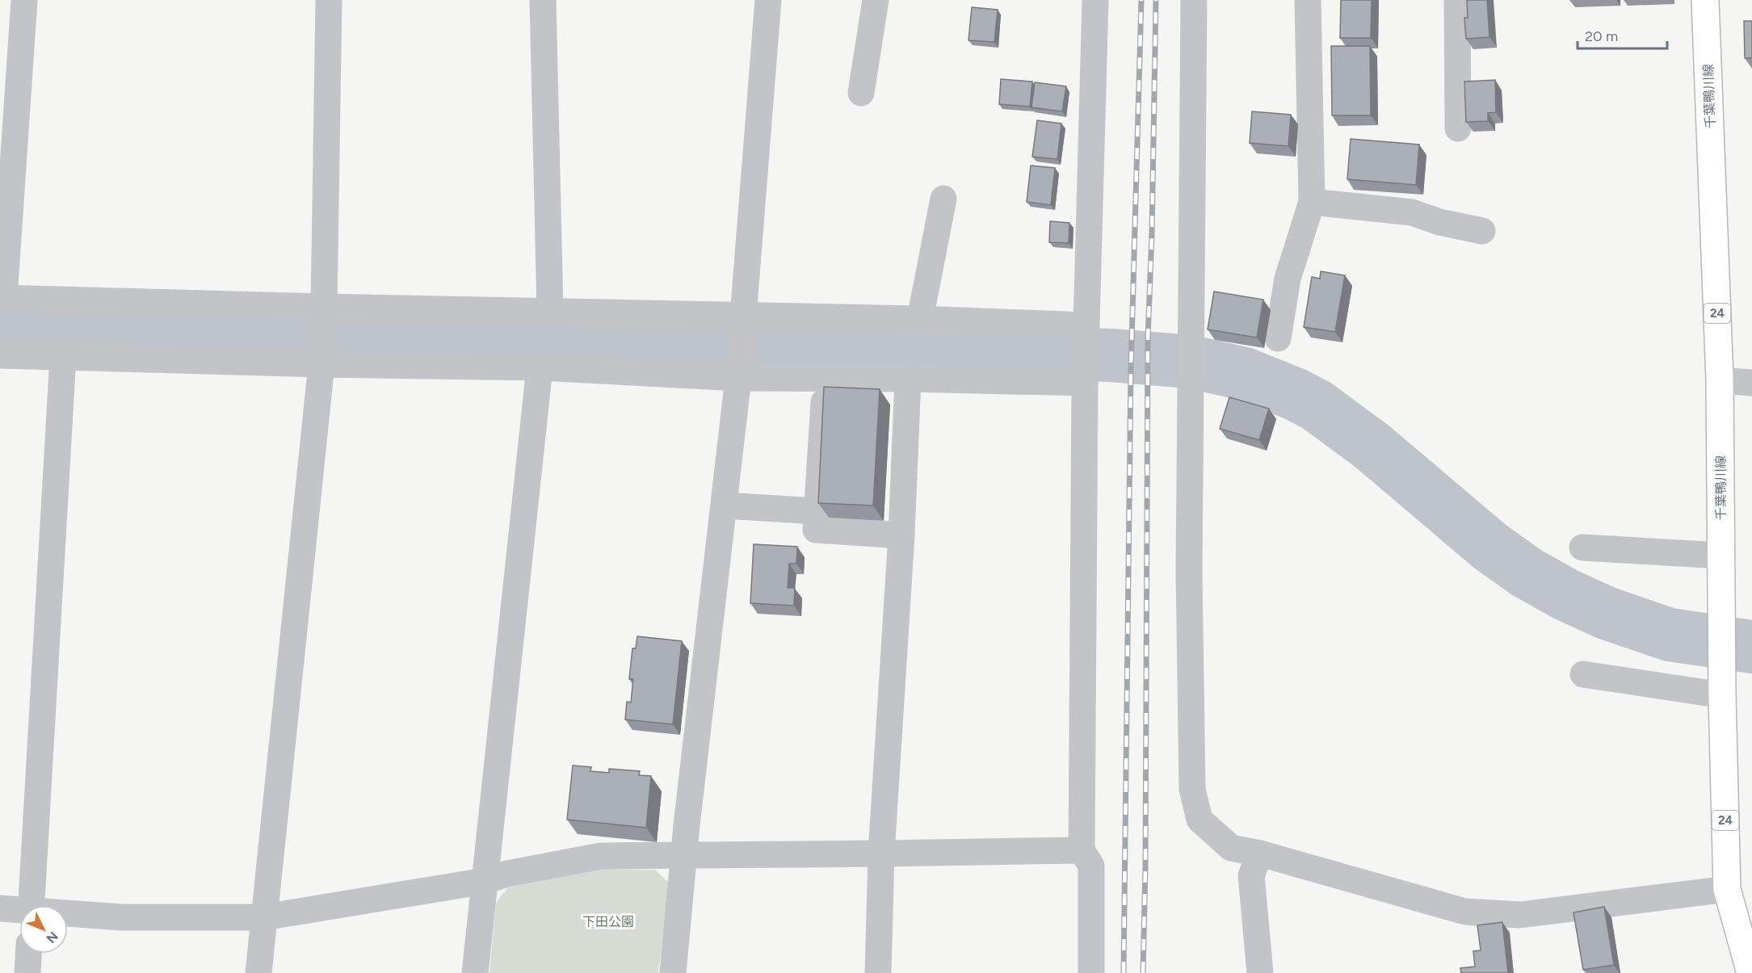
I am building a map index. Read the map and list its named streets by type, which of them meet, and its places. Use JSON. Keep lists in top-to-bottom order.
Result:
{
  "streets": {
    "main road": ["千葉鴨川線", "24"]
  },
  "parks": ["下田公園"],
  "scale_bar": "20 m",
  "north": "bottom right"
}
